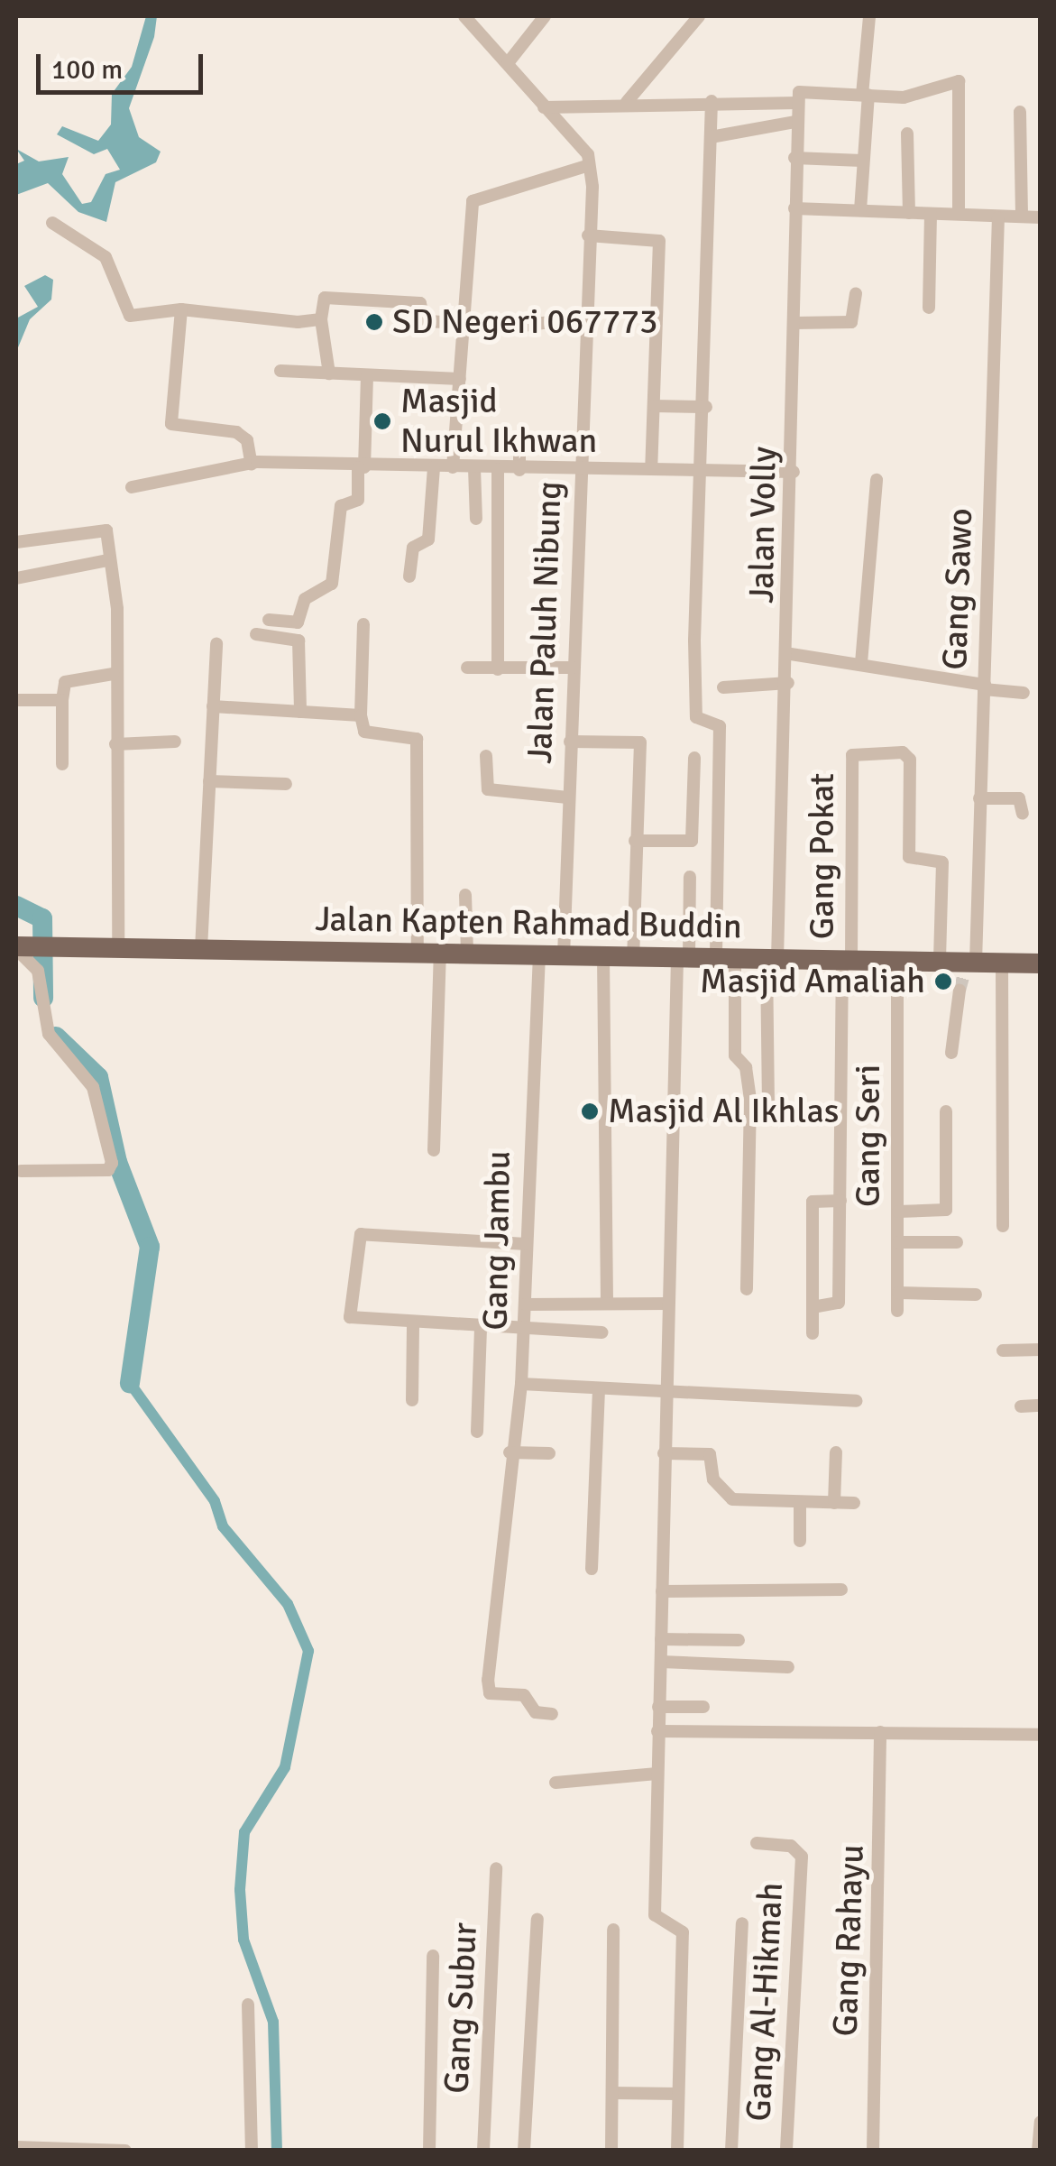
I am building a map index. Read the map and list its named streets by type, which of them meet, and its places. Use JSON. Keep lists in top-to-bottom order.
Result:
{
  "streets": {
    "main road": ["Jalan Kapten Rahmad Buddin"],
    "street": [
      "Jalan Volly",
      "Gang Sawo",
      "Jalan Paluh Nibung",
      "Gang Pokat",
      "Gang Seri",
      "Gang Jambu",
      "Gang Rahayu",
      "Gang Al-Hikmah",
      "Gang Subur"
    ]
  },
  "crossings": [
    ["Jalan Volly", "Jalan Kapten Rahmad Buddin"],
    ["Gang Sawo", "Jalan Kapten Rahmad Buddin"],
    ["Jalan Paluh Nibung", "Jalan Kapten Rahmad Buddin"],
    ["Gang Pokat", "Jalan Kapten Rahmad Buddin"],
    ["Jalan Kapten Rahmad Buddin", "Gang Seri"],
    ["Jalan Kapten Rahmad Buddin", "Gang Jambu"]
  ],
  "places": [
    "SD Negeri 067773",
    "Masjid Nurul Ikhwan",
    "Masjid Amaliah",
    "Masjid Al Ikhlas"
  ],
  "scale_bar": "100 m"
}
